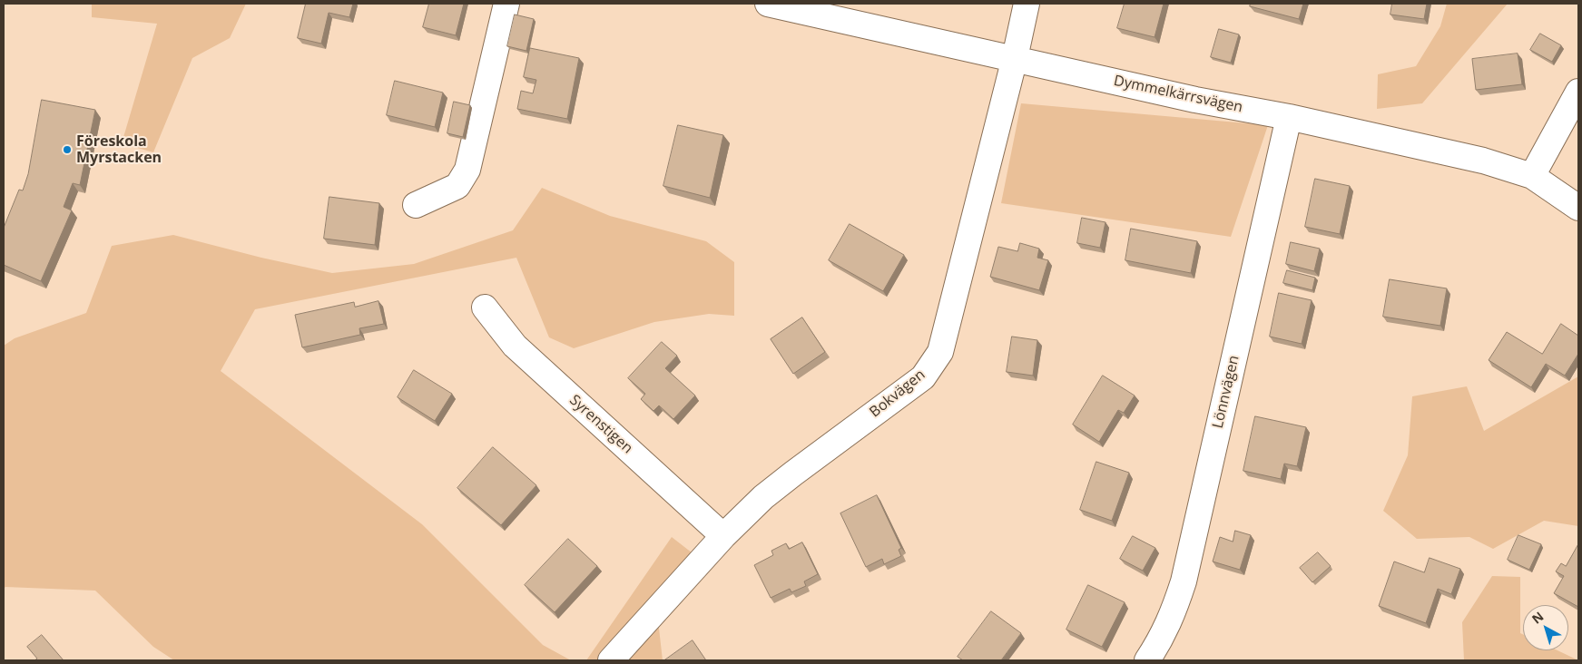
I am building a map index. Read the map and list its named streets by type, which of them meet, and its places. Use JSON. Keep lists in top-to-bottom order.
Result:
{
  "streets": {
    "street": [
      "Dymmelkärrsvägen",
      "Lönnvägen",
      "Bokvägen",
      "Syrenstigen"
    ]
  },
  "crossings": [
    ["Dymmelkärrsvägen", "Lönnvägen"],
    ["Dymmelkärrsvägen", "Bokvägen"],
    ["Bokvägen", "Syrenstigen"]
  ],
  "places": ["Föreskola Myrstacken"],
  "north": "top left"
}
